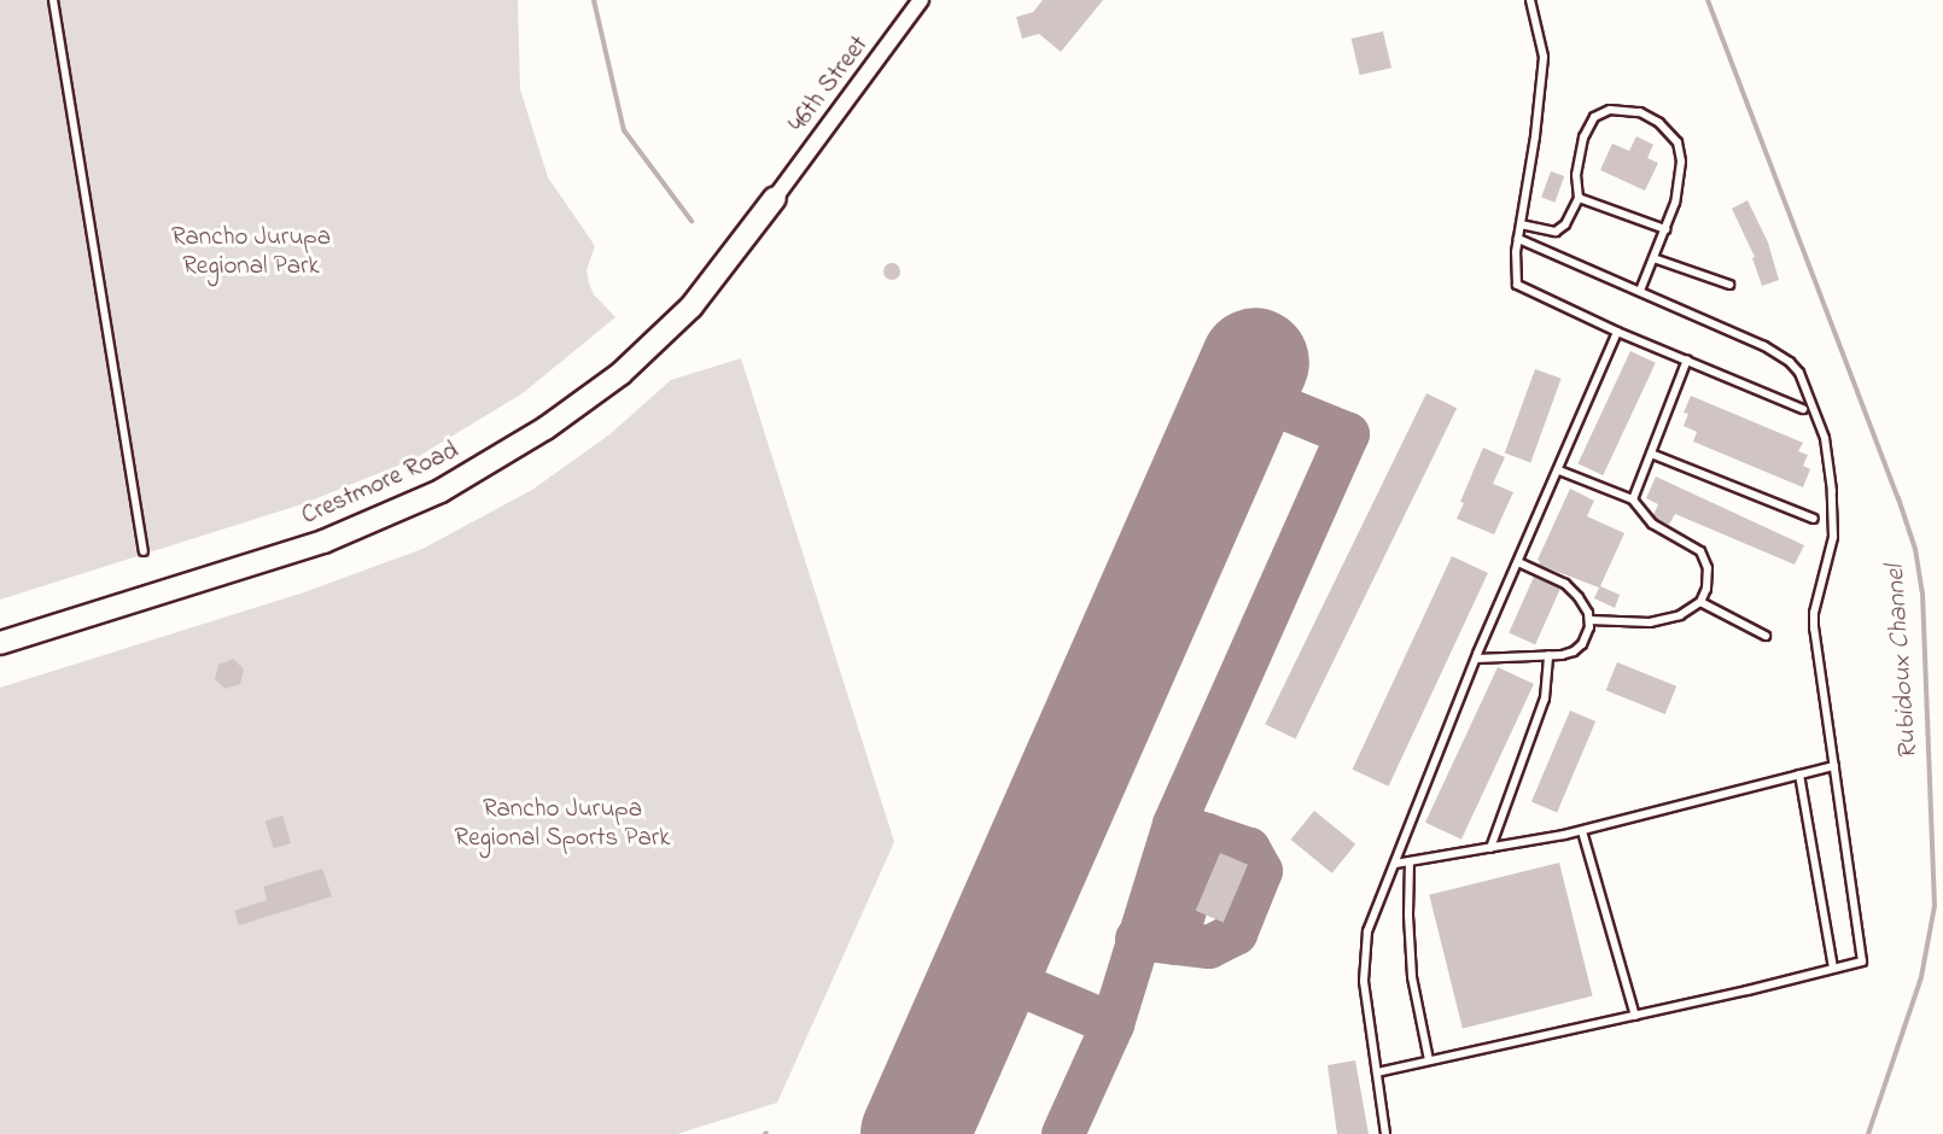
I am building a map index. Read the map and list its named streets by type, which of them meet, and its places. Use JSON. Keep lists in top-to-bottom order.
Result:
{
  "streets": {
    "street": ["46th Street", "Crestmore Road"]
  },
  "crossings": [
    ["46th Street", "Crestmore Road"]
  ],
  "water": ["Rubidoux Channel"],
  "parks": ["Rancho Jurupa Regional Park", "Rancho Jurupa Regional Sports Park"]
}
